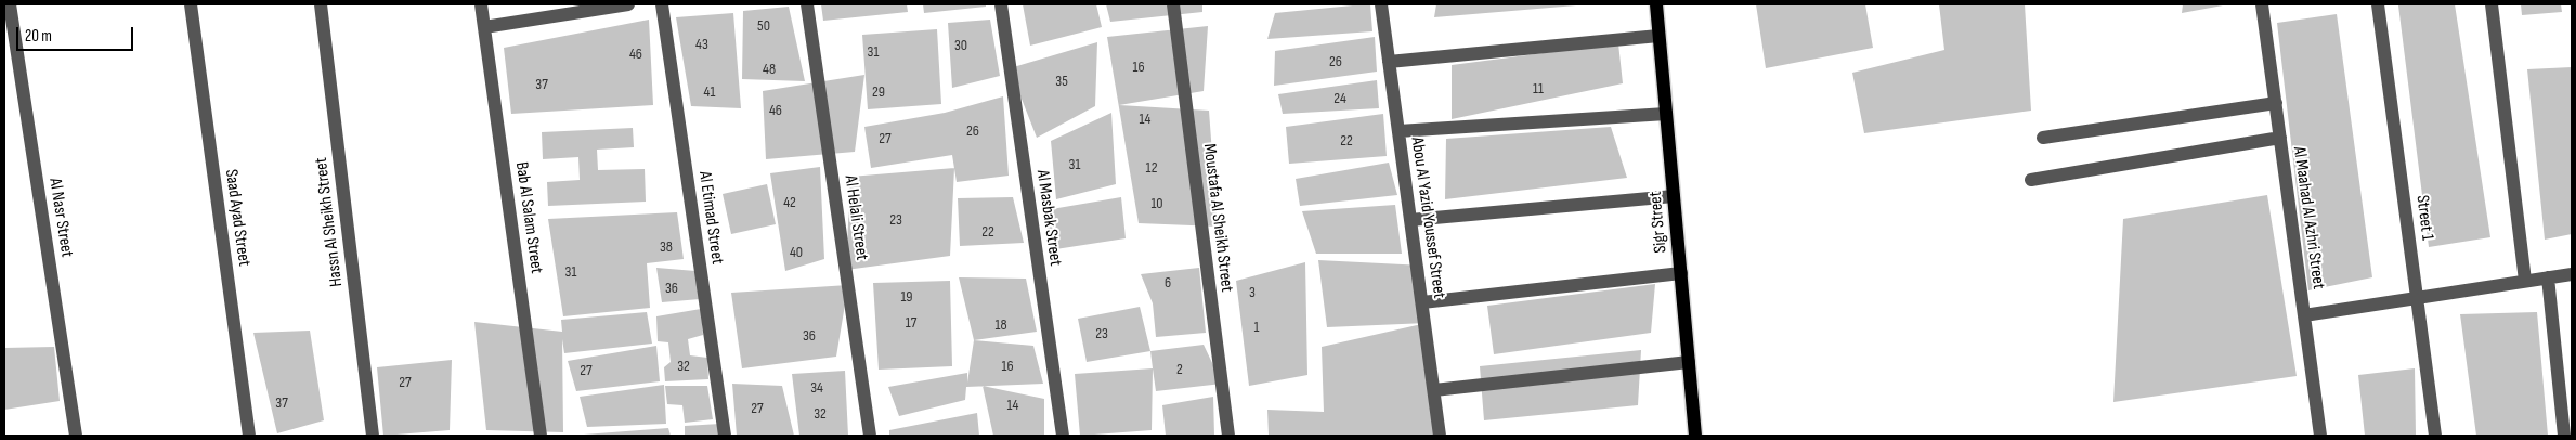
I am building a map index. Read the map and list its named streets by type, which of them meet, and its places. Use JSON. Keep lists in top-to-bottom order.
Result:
{
  "streets": {
    "main road": ["Sigr Street"],
    "street": [
      "Al Nasr Street",
      "Saad Ayad Street",
      "Bab Al Salam Street",
      "Al Etimad Street",
      "Al Helali Street",
      "Al Masbak Street",
      "Moustafa Al Sheikh Street",
      "Abou Al Yazid Youssef Street",
      "Al Maahad Al Azhri Street",
      "Street 1",
      "Hassn Al Sheikh Street"
    ]
  },
  "house_numbers": [
    "50",
    "43",
    "30",
    "31",
    "46",
    "26",
    "16",
    "48",
    "35",
    "37",
    "11",
    "41",
    "29",
    "24",
    "46",
    "14",
    "26",
    "27",
    "22",
    "31",
    "12",
    "42",
    "10",
    "23",
    "22",
    "38",
    "40",
    "31",
    "6",
    "36",
    "3",
    "19",
    "17",
    "18",
    "1",
    "23",
    "36",
    "32",
    "16",
    "2",
    "27",
    "27",
    "34",
    "37",
    "14",
    "27",
    "32"
  ],
  "scale_bar": "20 m"
}
